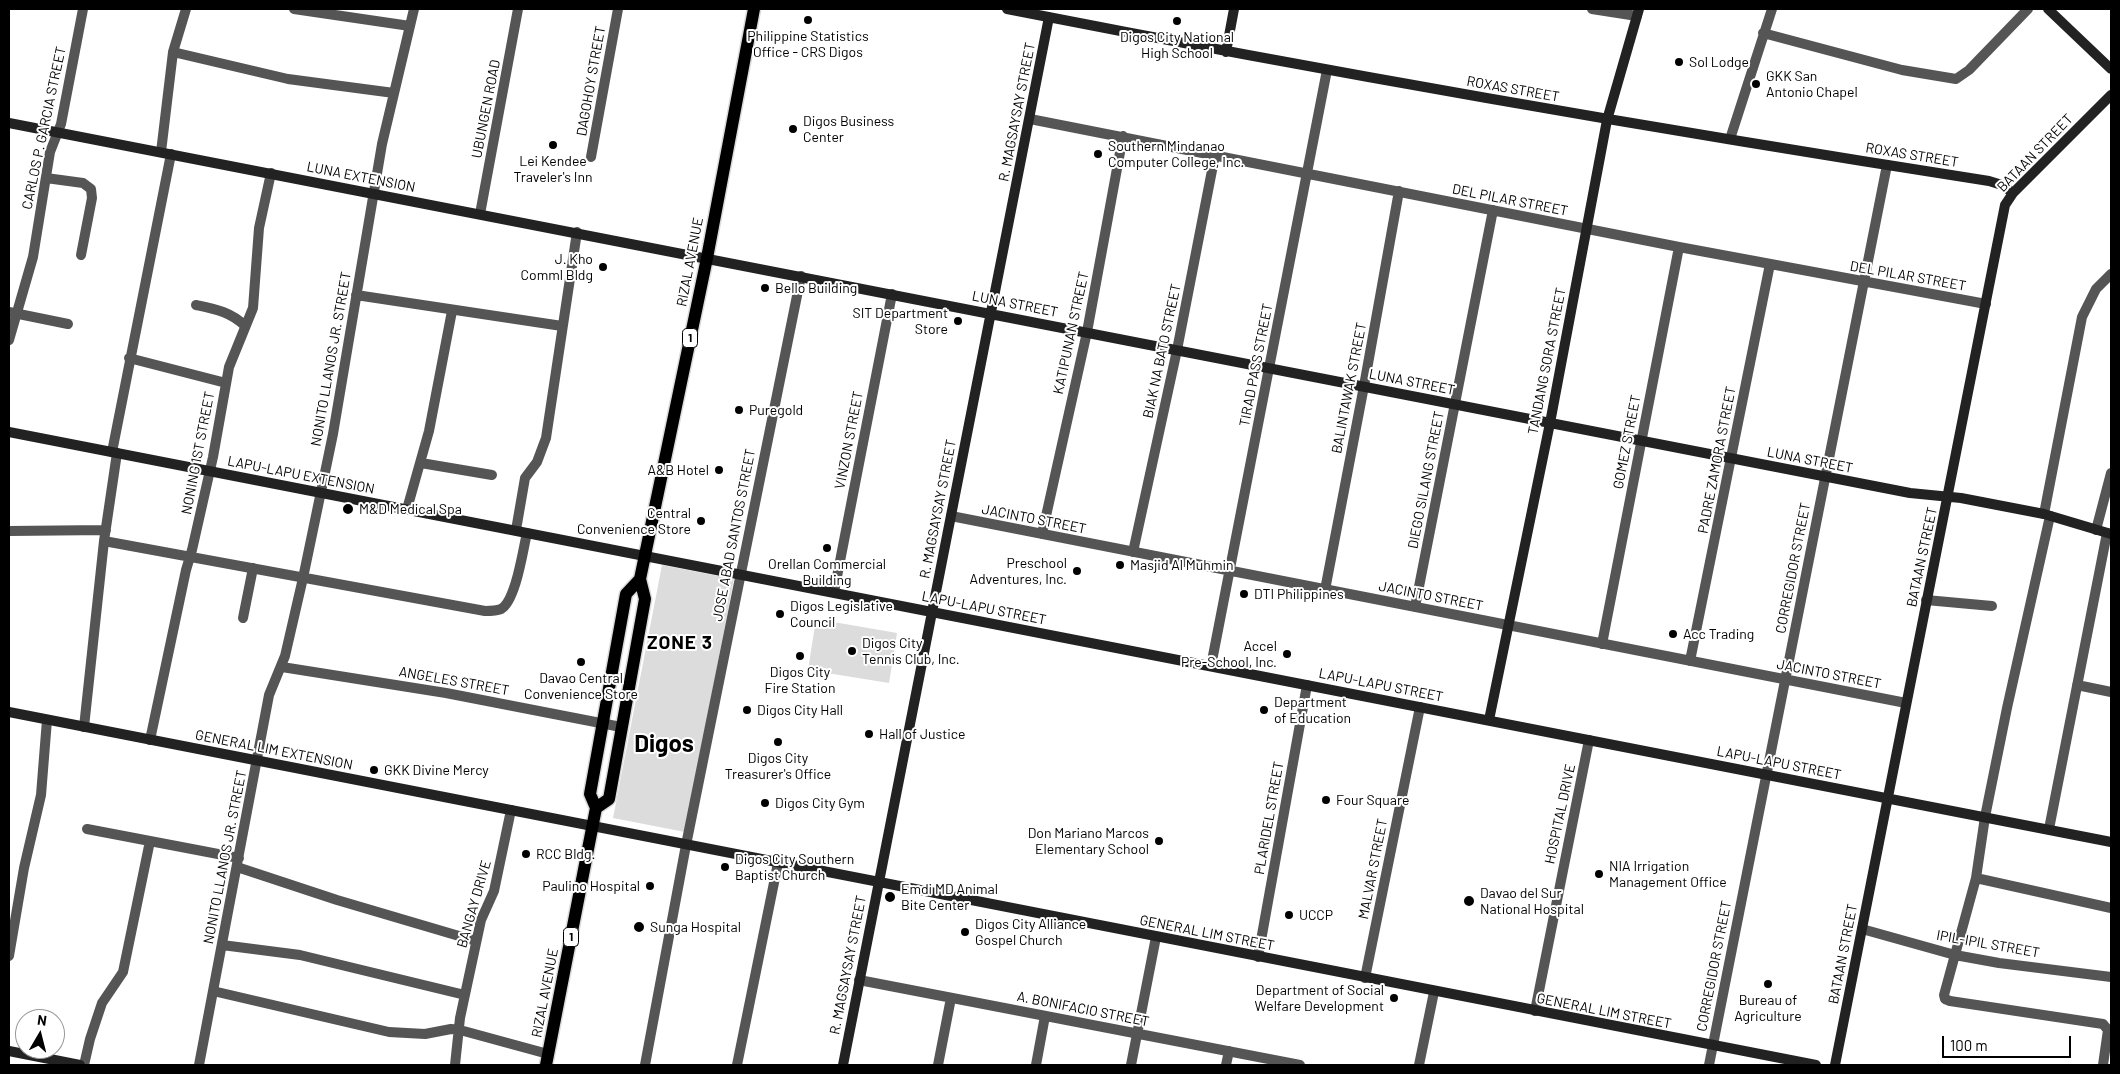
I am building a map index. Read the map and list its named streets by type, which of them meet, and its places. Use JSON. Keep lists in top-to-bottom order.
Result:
{
  "streets": {
    "main road": ["RIZAL AVENUE", "1"],
    "street": [
      "DAGOHOY STREET",
      "ROXAS STREET",
      "UBUNGEN ROAD",
      "R. MAGSAYSAY STREET",
      "CARLOS P. GARCIA STREET",
      "BATAAN STREET",
      "LUNA EXTENSION",
      "DEL PILAR STREET",
      "LUNA STREET",
      "KATIPUNAN STREET",
      "BIAK NA BATO STREET",
      "NONITO LLANOS JR. STREET",
      "TANDANG SORA STREET",
      "TIRAD PASS STREET",
      "BALINTAWAK STREET",
      "VINZON STREET",
      "GOMEZ STREET",
      "NONING 1ST STREET",
      "PADRE ZAMORA STREET",
      "LAPU-LAPU EXTENSION",
      "DIEGO SILANG STREET",
      "JACINTO STREET",
      "JOSE ABAD SANTOS STREET",
      "CORREGIDOR STREET",
      "LAPU-LAPU STREET",
      "ANGELES STREET",
      "GENERAL LIM EXTENSION",
      "HOSPITAL DRIVE",
      "PLARIDEL STREET",
      "MALVAR STREET",
      "BANGAY DRIVE",
      "GENERAL LIM STREET",
      "IPIL-IPIL STREET",
      "A. BONIFACIO STREET"
    ]
  },
  "crossings": [
    ["ROXAS STREET", "R. MAGSAYSAY STREET"],
    ["ROXAS STREET", "BATAAN STREET"],
    ["ROXAS STREET", "TANDANG SORA STREET"],
    ["ROXAS STREET", "TIRAD PASS STREET"],
    ["ROXAS STREET", "CORREGIDOR STREET"],
    ["UBUNGEN ROAD", "LUNA EXTENSION"],
    ["R. MAGSAYSAY STREET", "DEL PILAR STREET"],
    ["R. MAGSAYSAY STREET", "LUNA STREET"],
    ["R. MAGSAYSAY STREET", "JACINTO STREET"],
    ["R. MAGSAYSAY STREET", "LAPU-LAPU STREET"],
    ["R. MAGSAYSAY STREET", "GENERAL LIM STREET"],
    ["R. MAGSAYSAY STREET", "A. BONIFACIO STREET"],
    ["CARLOS P. GARCIA STREET", "LUNA EXTENSION"],
    ["BATAAN STREET", "DEL PILAR STREET"],
    ["BATAAN STREET", "LUNA STREET"],
    ["BATAAN STREET", "JACINTO STREET"],
    ["BATAAN STREET", "LAPU-LAPU STREET"],
    ["BATAAN STREET", "IPIL-IPIL STREET"],
    ["LUNA EXTENSION", "RIZAL AVENUE"],
    ["LUNA EXTENSION", "LUNA STREET"],
    ["LUNA EXTENSION", "NONITO LLANOS JR. STREET"],
    ["LUNA EXTENSION", "NONING 1ST STREET"],
    ["DEL PILAR STREET", "KATIPUNAN STREET"],
    ["DEL PILAR STREET", "BIAK NA BATO STREET"],
    ["DEL PILAR STREET", "TANDANG SORA STREET"],
    ["DEL PILAR STREET", "TIRAD PASS STREET"],
    ["DEL PILAR STREET", "BALINTAWAK STREET"],
    ["DEL PILAR STREET", "GOMEZ STREET"],
    ["DEL PILAR STREET", "PADRE ZAMORA STREET"],
    ["DEL PILAR STREET", "DIEGO SILANG STREET"],
    ["DEL PILAR STREET", "CORREGIDOR STREET"],
    ["RIZAL AVENUE", "LUNA STREET"],
    ["RIZAL AVENUE", "LAPU-LAPU EXTENSION"],
    ["RIZAL AVENUE", "LAPU-LAPU STREET"],
    ["RIZAL AVENUE", "ANGELES STREET"],
    ["RIZAL AVENUE", "GENERAL LIM EXTENSION"],
    ["RIZAL AVENUE", "GENERAL LIM STREET"],
    ["LUNA STREET", "KATIPUNAN STREET"],
    ["LUNA STREET", "BIAK NA BATO STREET"],
    ["LUNA STREET", "TANDANG SORA STREET"],
    ["LUNA STREET", "TIRAD PASS STREET"],
    ["LUNA STREET", "BALINTAWAK STREET"],
    ["LUNA STREET", "VINZON STREET"],
    ["LUNA STREET", "GOMEZ STREET"],
    ["LUNA STREET", "PADRE ZAMORA STREET"],
    ["LUNA STREET", "DIEGO SILANG STREET"],
    ["LUNA STREET", "JOSE ABAD SANTOS STREET"],
    ["LUNA STREET", "CORREGIDOR STREET"],
    ["KATIPUNAN STREET", "JACINTO STREET"],
    ["BIAK NA BATO STREET", "JACINTO STREET"],
    ["NONITO LLANOS JR. STREET", "LAPU-LAPU EXTENSION"],
    ["NONITO LLANOS JR. STREET", "ANGELES STREET"],
    ["NONITO LLANOS JR. STREET", "GENERAL LIM EXTENSION"],
    ["TANDANG SORA STREET", "JACINTO STREET"],
    ["TANDANG SORA STREET", "LAPU-LAPU STREET"],
    ["TIRAD PASS STREET", "JACINTO STREET"],
    ["TIRAD PASS STREET", "LAPU-LAPU STREET"],
    ["BALINTAWAK STREET", "JACINTO STREET"],
    ["VINZON STREET", "LAPU-LAPU STREET"],
    ["GOMEZ STREET", "JACINTO STREET"],
    ["NONING 1ST STREET", "LAPU-LAPU EXTENSION"],
    ["NONING 1ST STREET", "GENERAL LIM EXTENSION"],
    ["PADRE ZAMORA STREET", "JACINTO STREET"],
    ["LAPU-LAPU EXTENSION", "LAPU-LAPU STREET"],
    ["DIEGO SILANG STREET", "JACINTO STREET"],
    ["JACINTO STREET", "CORREGIDOR STREET"],
    ["JOSE ABAD SANTOS STREET", "LAPU-LAPU STREET"],
    ["JOSE ABAD SANTOS STREET", "GENERAL LIM STREET"],
    ["CORREGIDOR STREET", "LAPU-LAPU STREET"],
    ["CORREGIDOR STREET", "GENERAL LIM STREET"],
    ["LAPU-LAPU STREET", "HOSPITAL DRIVE"],
    ["LAPU-LAPU STREET", "PLARIDEL STREET"],
    ["LAPU-LAPU STREET", "MALVAR STREET"],
    ["GENERAL LIM EXTENSION", "BANGAY DRIVE"],
    ["GENERAL LIM EXTENSION", "GENERAL LIM STREET"],
    ["HOSPITAL DRIVE", "GENERAL LIM STREET"],
    ["PLARIDEL STREET", "GENERAL LIM STREET"],
    ["MALVAR STREET", "GENERAL LIM STREET"]
  ],
  "districts": ["ZONE 3", "Digos"],
  "places": [
    "Philippine Statistics Office - CRS Digos",
    "Digos City National High School",
    "Sol Lodge",
    "GKK San Antonio Chapel",
    "Digos Business Center",
    "Lei Kendee Traveler's Inn",
    "Southern Mindanao Computer College, Inc.",
    "J. Kho Comml Bldg",
    "Bello Building",
    "SIT Department Store",
    "Puregold",
    "A&B Hotel",
    "M&D Medical Spa",
    "Central Convenience Store",
    "Orellan Commercial Building",
    "Masjid Al Muhmin",
    "Preschool Adventures, Inc.",
    "DTI Philippines",
    "Digos Legislative Council",
    "Acc Trading",
    "Digos City Tennis Club, Inc.",
    "Accel Pre-School, Inc.",
    "Digos City Fire Station",
    "Davao Central Convenience Store",
    "Digos City Hall",
    "Department of Education",
    "Hall of Justice",
    "Digos City Treasurer's Office",
    "GKK Divine Mercy",
    "Four Square",
    "Digos City Gym",
    "Don Mariano Marcos Elementary School",
    "RCC Bldg.",
    "Digos City Southern Baptist Church",
    "NIA Irrigation Management Office",
    "Paulino Hospital",
    "Emdi MD Animal Bite Center",
    "Davao del Sur National Hospital",
    "UCCP",
    "Sunga Hospital",
    "Digos City Alliance Gospel Church",
    "Bureau of Agriculture",
    "Department of Social Welfare Development"
  ],
  "scale_bar": "100 m",
  "north": "top"
}
